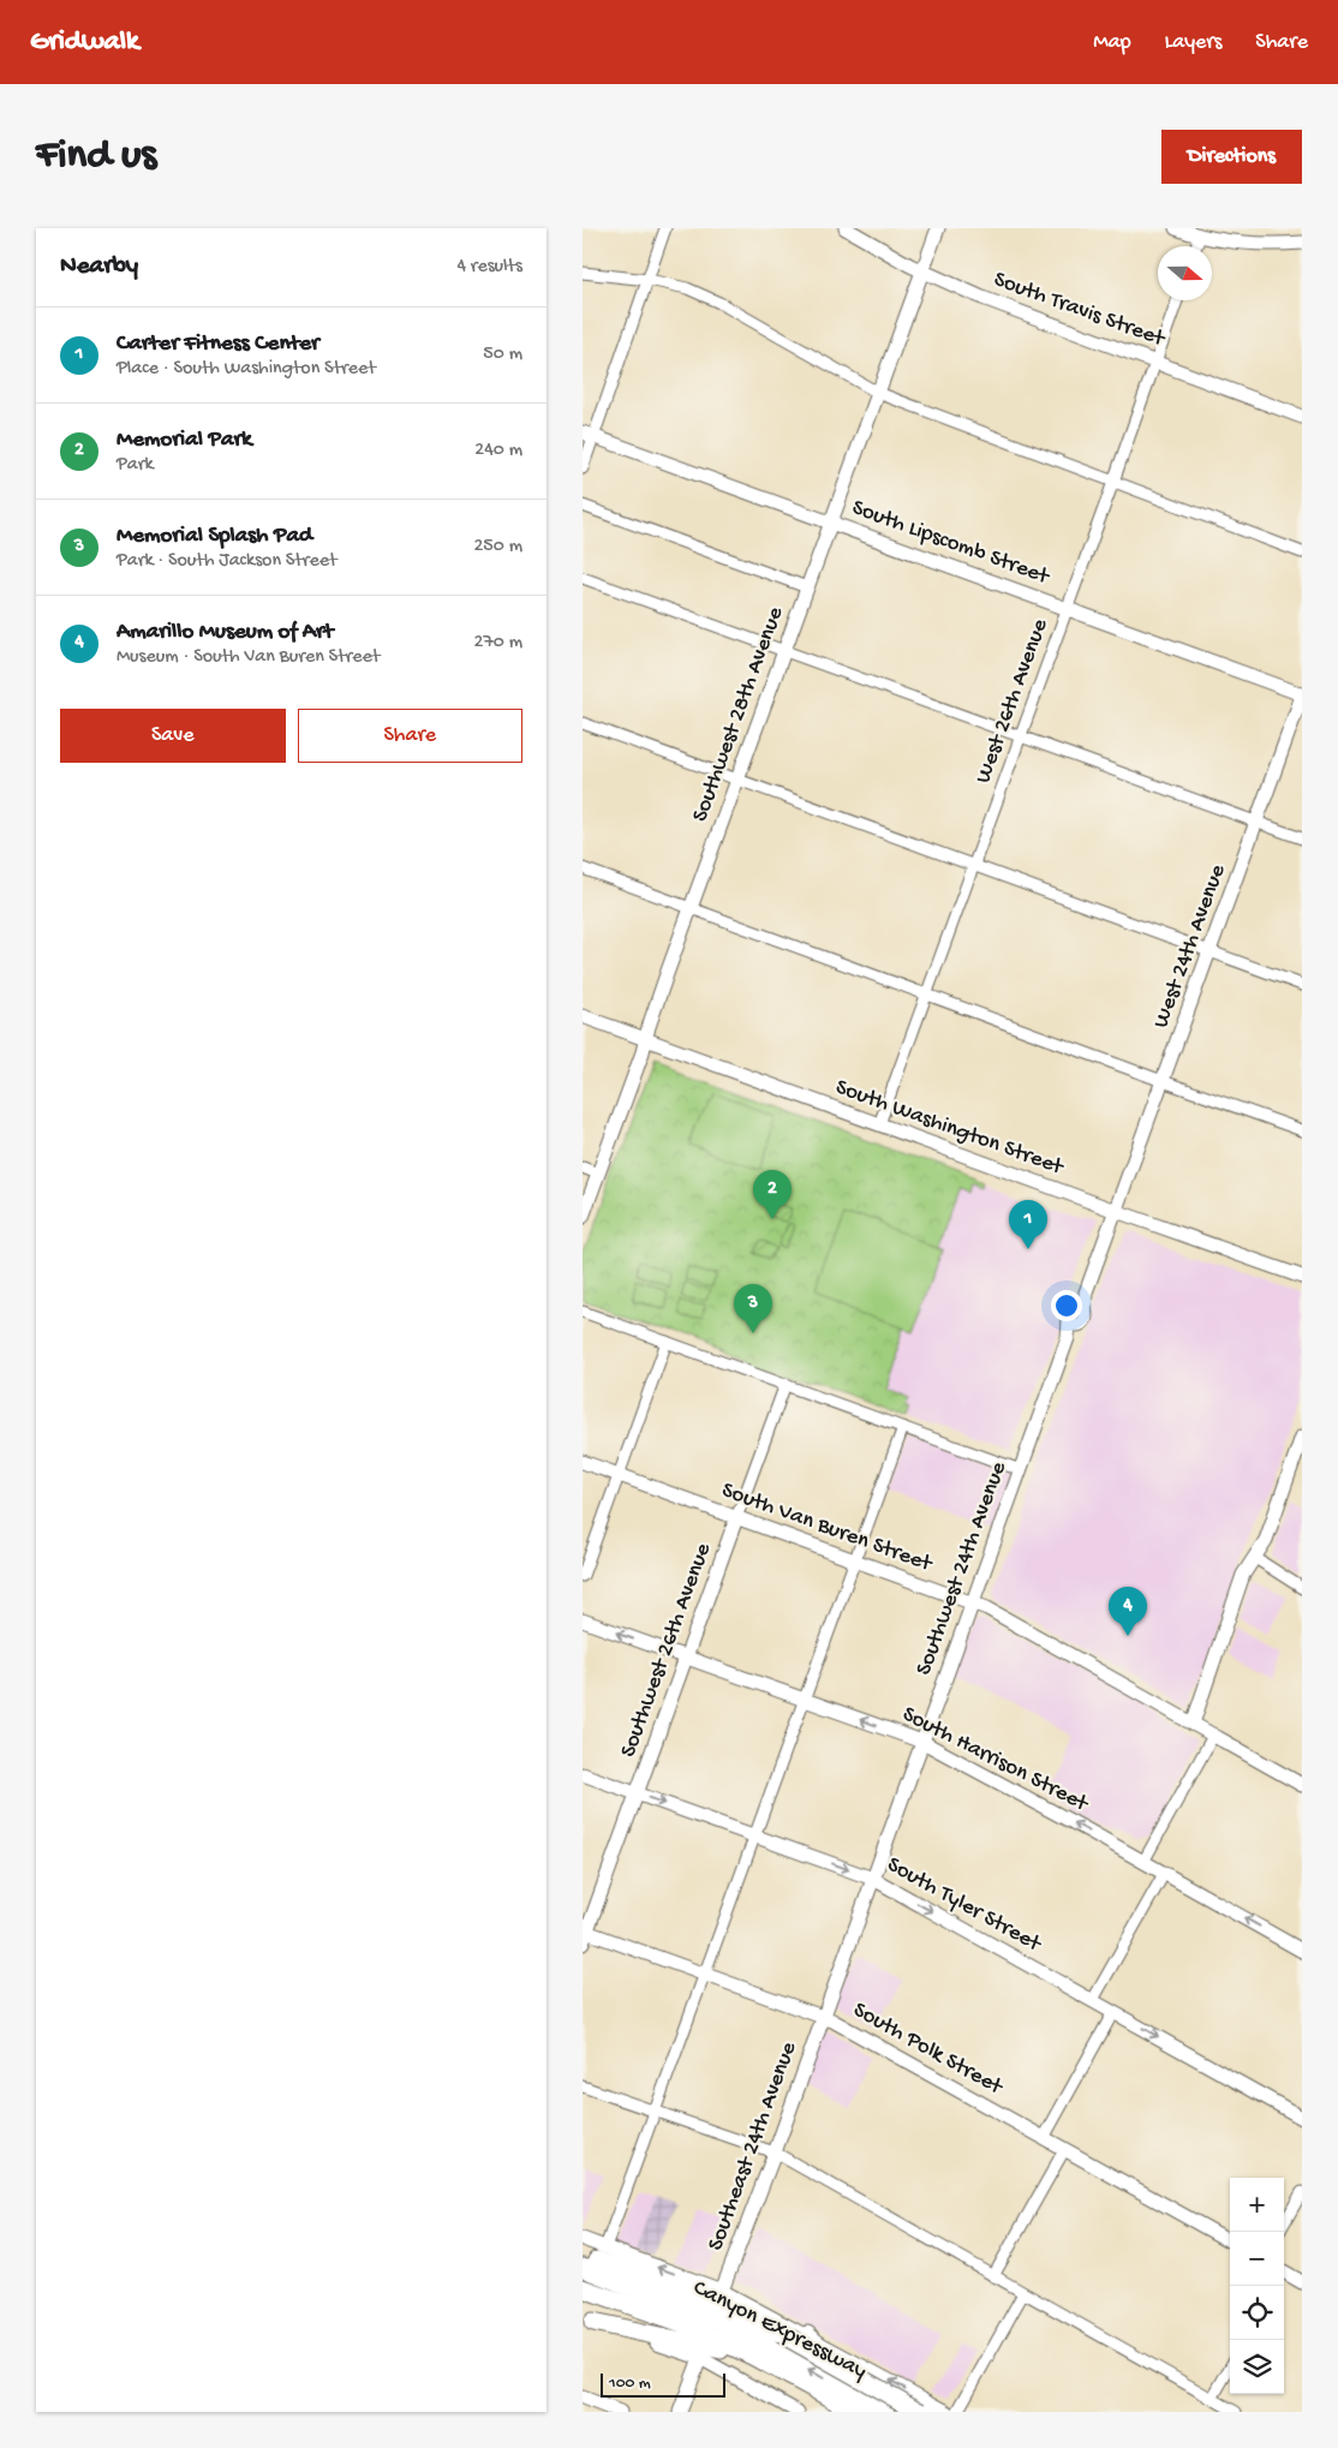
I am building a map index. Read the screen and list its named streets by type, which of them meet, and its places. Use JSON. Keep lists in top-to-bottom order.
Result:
{
  "streets": {
    "highway": ["Canyon Expressway"],
    "main road": [
      "South Travis Street",
      "South Lipscomb Street",
      "Southwest 28th Avenue",
      "West 24th Avenue",
      "South Washington Street",
      "South Van Buren Street",
      "Southwest 24th Avenue",
      "Southwest 26th Avenue",
      "South Harrison Street",
      "South Tyler Street",
      "South Polk Street",
      "Southeast 24th Avenue"
    ],
    "street": ["West 26th Avenue"]
  },
  "crossings": [
    ["South Travis Street", "West 26th Avenue"],
    ["South Travis Street", "Southwest 28th Avenue"],
    ["South Lipscomb Street", "West 26th Avenue"],
    ["South Lipscomb Street", "Southwest 28th Avenue"],
    ["South Lipscomb Street", "West 24th Avenue"],
    ["West 26th Avenue", "South Washington Street"],
    ["Southwest 28th Avenue", "South Washington Street"],
    ["West 24th Avenue", "South Washington Street"],
    ["West 24th Avenue", "Southwest 24th Avenue"],
    ["South Washington Street", "Southwest 24th Avenue"],
    ["South Van Buren Street", "Southwest 24th Avenue"],
    ["South Van Buren Street", "Southwest 26th Avenue"],
    ["Southwest 24th Avenue", "South Harrison Street"],
    ["Southwest 24th Avenue", "South Tyler Street"],
    ["Southwest 24th Avenue", "South Polk Street"],
    ["Southwest 24th Avenue", "Southeast 24th Avenue"],
    ["Southwest 26th Avenue", "South Harrison Street"],
    ["Southwest 26th Avenue", "South Tyler Street"],
    ["Southwest 26th Avenue", "South Polk Street"],
    ["South Polk Street", "Southeast 24th Avenue"]
  ],
  "one_way": ["South Harrison Street", "South Tyler Street"],
  "scale_bar": "100 m",
  "north": "right",
  "page": {
    "header": "Gridwalk",
    "nav": ["Map", "Layers", "Share"],
    "buttons": [
      "Directions",
      ["Save", "Share"]
    ],
    "title": "Find us",
    "heading": ["Nearby", "4 results"],
    "list": [
      {
        "mark": "1",
        "name": "Carter Fitness Center",
        "note": "Place · South Washington Street",
        "value": "50 m"
      },
      {
        "mark": "2",
        "name": "Memorial Park",
        "note": "Park",
        "value": "240 m"
      },
      {
        "mark": "3",
        "name": "Memorial Splash Pad",
        "note": "Park · South Jackson Street",
        "value": "250 m"
      },
      {
        "mark": "4",
        "name": "Amarillo Museum of Art",
        "note": "Museum · South Van Buren Street",
        "value": "270 m"
      }
    ],
    "pins": [
      "2",
      "1",
      "3",
      "4"
    ],
    "map_buttons": ["+", "−"],
    "scale": "100 m"
  }
}
